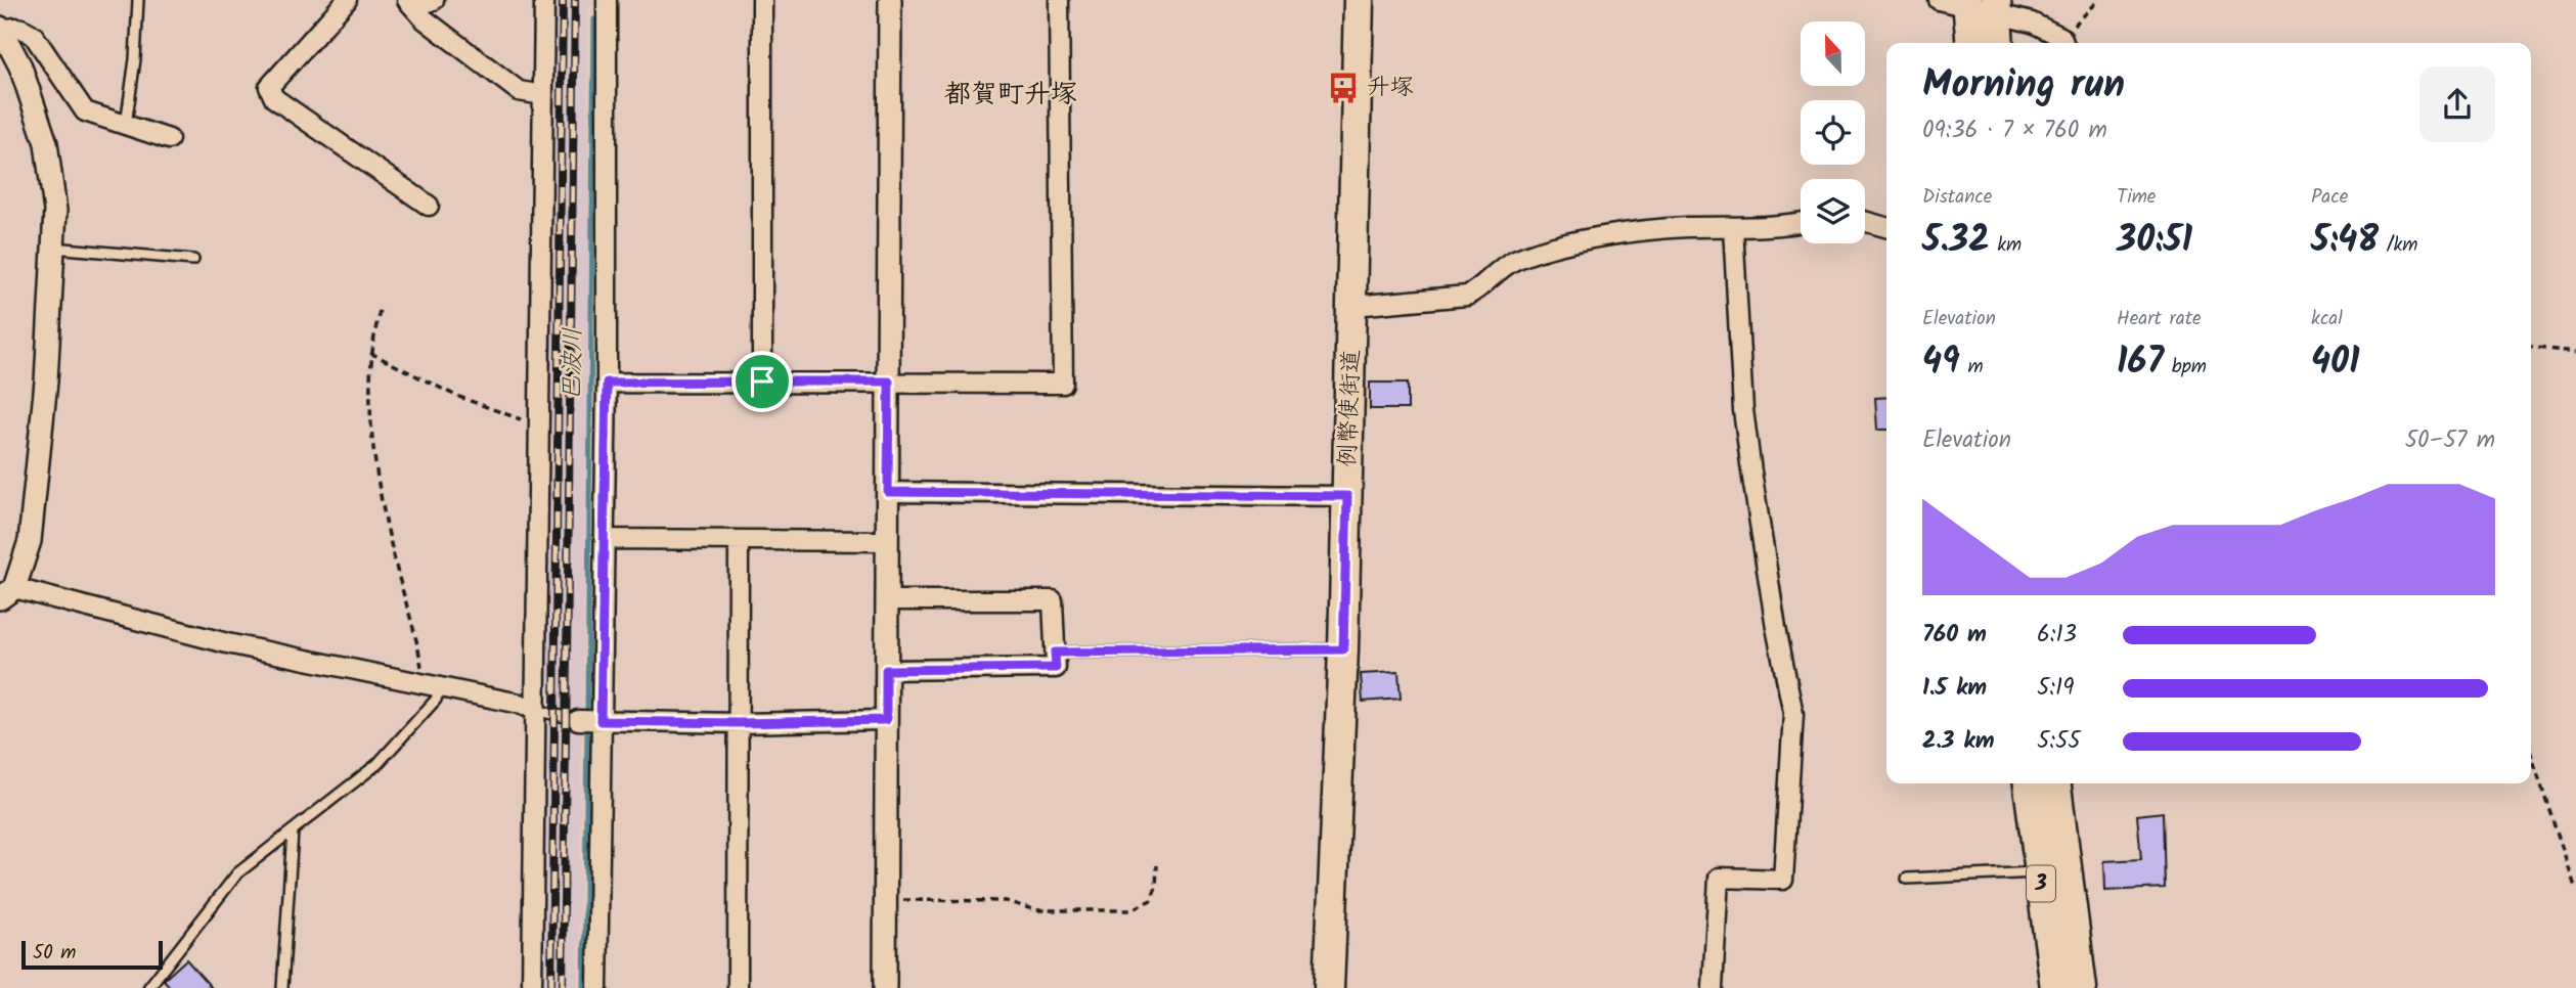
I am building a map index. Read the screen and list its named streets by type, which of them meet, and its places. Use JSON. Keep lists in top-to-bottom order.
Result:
{
  "streets": {
    "main road": ["例幣使街道", "3"]
  },
  "districts": ["都賀町升塚"],
  "water": ["巴波川"],
  "places": {
    "bus stop": ["升塚"]
  },
  "scale_bar": "50 m",
  "north": "top",
  "page": {
    "heading": ["Morning run", "09:36 · 7 × 760 m"],
    "stats": [
      ["Distance", "5.32 km"],
      ["Time", "30:51"],
      ["Pace", "5:48 /km"],
      ["Elevation", "49 m"],
      ["Heart rate", "167 bpm"],
      ["kcal", "401"]
    ],
    "chart": ["Elevation", "50–57 m"],
    "list": [
      {
        "name": "760 m",
        "note": "6:13"
      },
      {
        "name": "1.5 km",
        "note": "5:19"
      },
      {
        "name": "2.3 km",
        "note": "5:55"
      }
    ],
    "scale": "50 m"
  }
}
